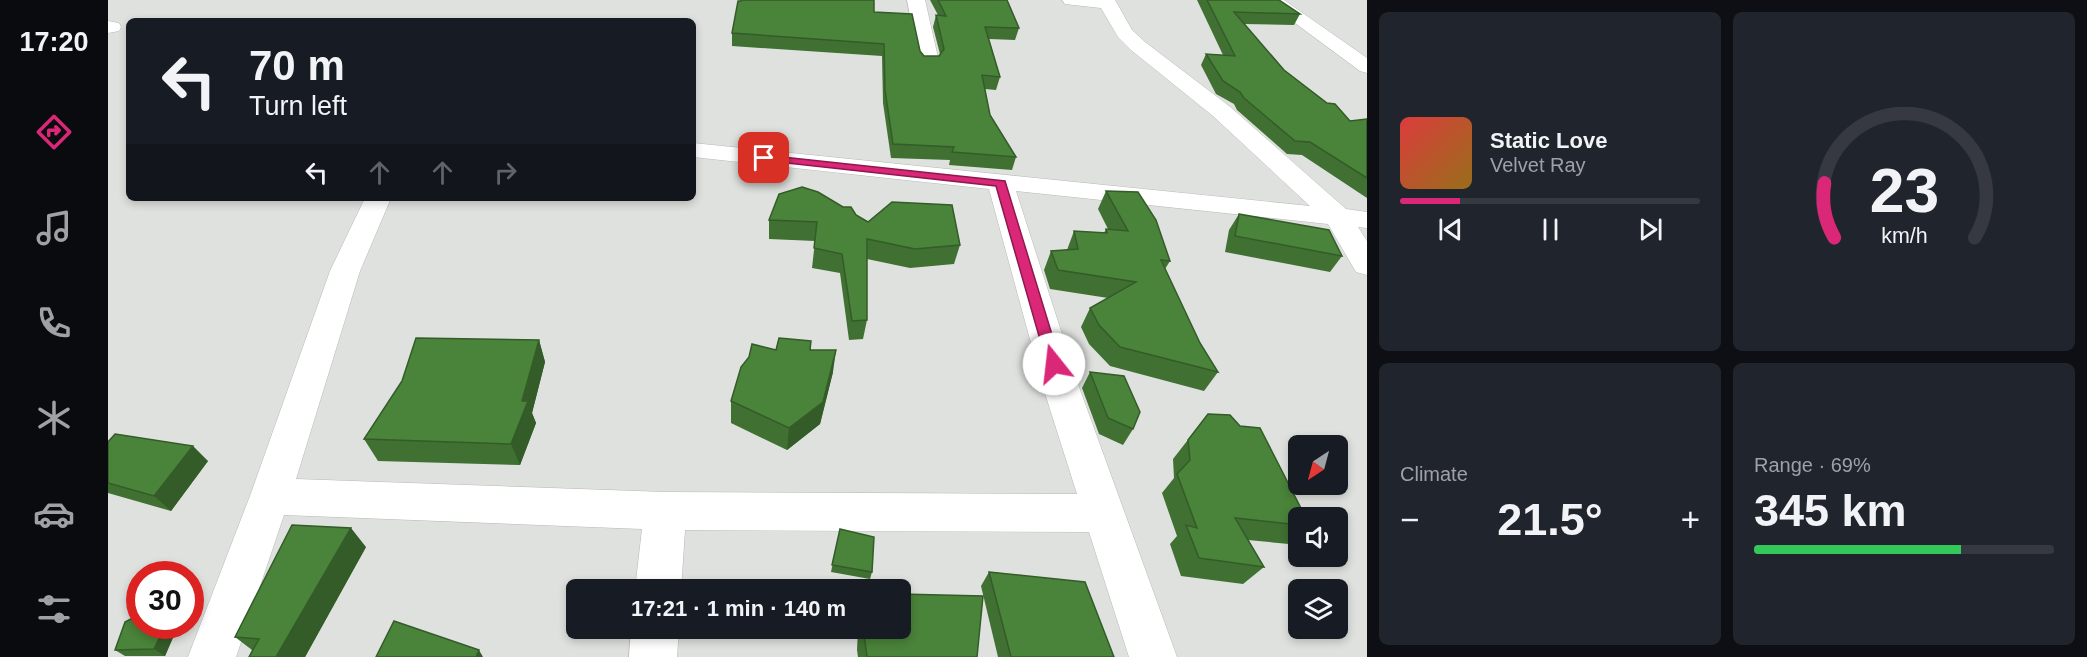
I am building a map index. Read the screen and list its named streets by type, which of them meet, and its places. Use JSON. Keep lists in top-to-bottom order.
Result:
{
  "north": "bottom left",
  "page": {
    "tabs": "17:20",
    "turn": ["70 m", "Turn left"],
    "song": ["Static Love", "Velvet Ray"],
    "tile": [
      "Climate",
      ["Range · 69%", "345 km"]
    ],
    "heat": ["−", "21.5°", "+"],
    "limit": "30",
    "trip": "17:21 · 1 min · 140 m",
    "gauge": ["23", "km/h"]
  }
}
